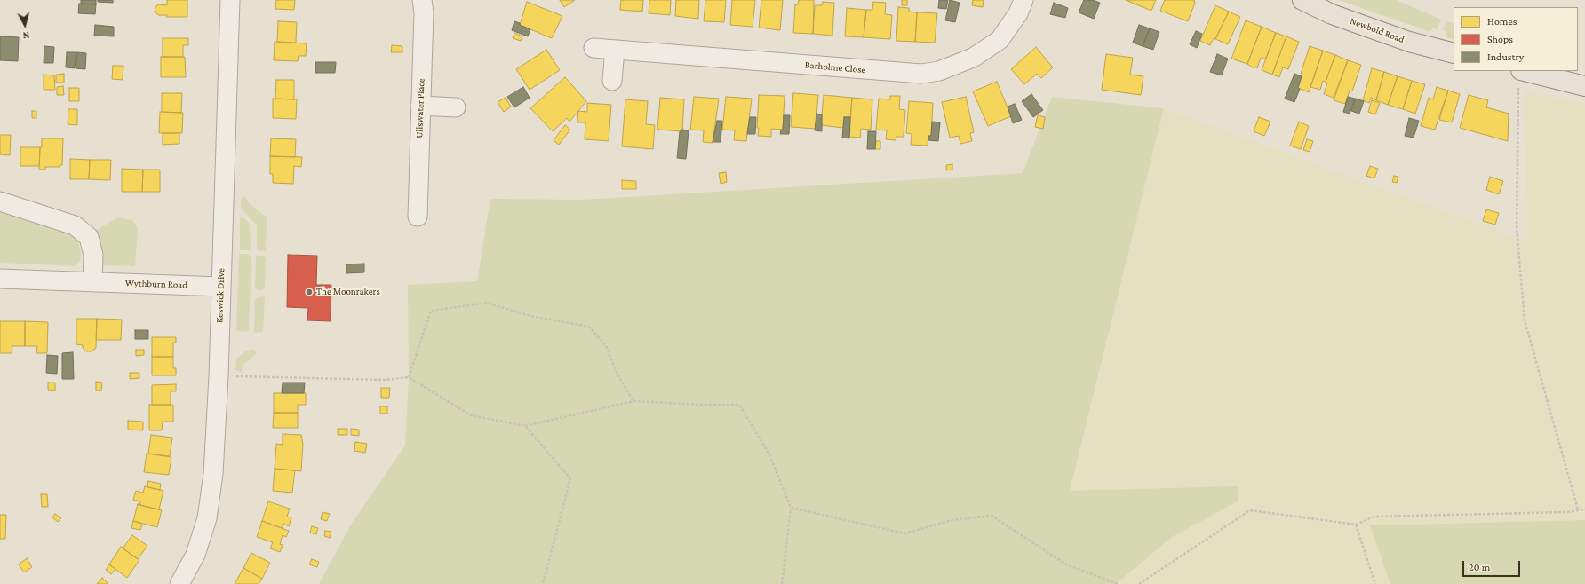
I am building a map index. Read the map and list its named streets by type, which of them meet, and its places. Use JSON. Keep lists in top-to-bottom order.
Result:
{
  "streets": {
    "main road": ["Newbold Road"],
    "street": [
      "Barholme Close",
      "Ullswater Place",
      "Wythburn Road",
      "Keswick Drive"
    ]
  },
  "crossings": [
    ["Wythburn Road", "Keswick Drive"]
  ],
  "places": ["The Moonrakers"],
  "legend": ["Homes", "Shops", "Industry"],
  "scale_bar": "20 m",
  "north": "bottom"
}
